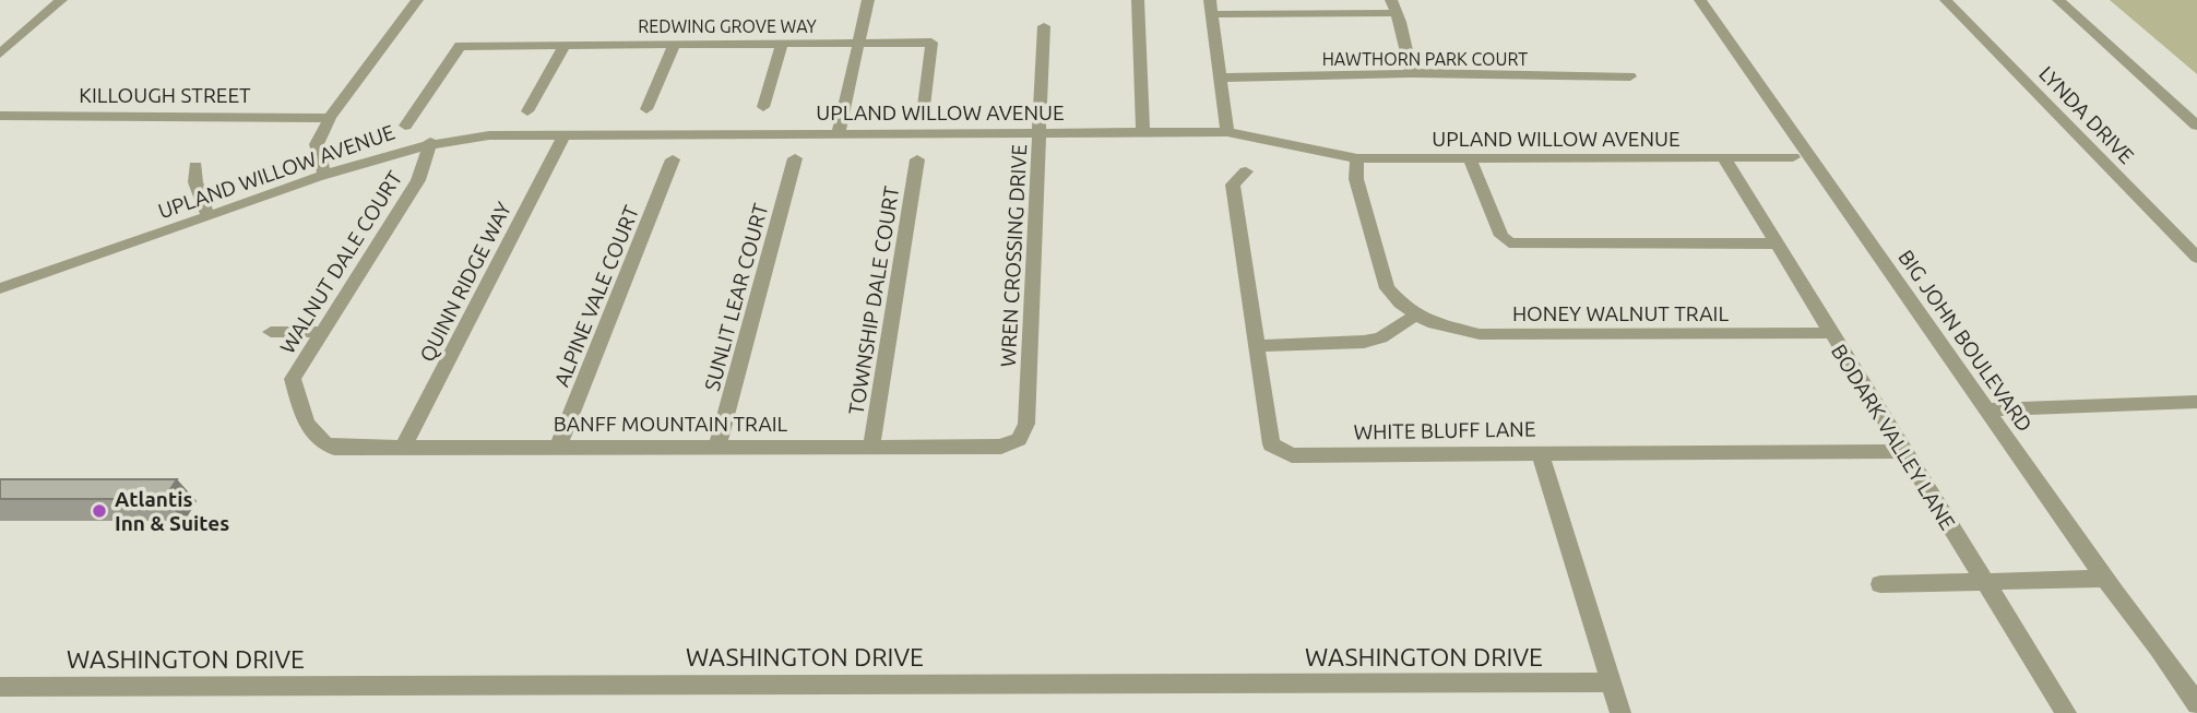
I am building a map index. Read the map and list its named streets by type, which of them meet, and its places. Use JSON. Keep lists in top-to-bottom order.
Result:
{
  "streets": {
    "street": [
      "REDWING GROVE WAY",
      "HAWTHORN PARK COURT",
      "KILLOUGH STREET",
      "UPLAND WILLOW AVENUE",
      "LYNDA DRIVE",
      "WREN CROSSING DRIVE",
      "WALNUT DALE COURT",
      "QUINN RIDGE WAY",
      "ALPINE VALE COURT",
      "SUNLIT LEAR COURT",
      "TOWNSHIP DALE COURT",
      "HONEY WALNUT TRAIL",
      "BIG JOHN BOULEVARD",
      "BANFF MOUNTAIN TRAIL",
      "WHITE BLUFF LANE",
      "BODARK VALLEY LANE",
      "WASHINGTON DRIVE"
    ]
  },
  "crossings": [
    ["UPLAND WILLOW AVENUE", "WREN CROSSING DRIVE"],
    ["UPLAND WILLOW AVENUE", "WALNUT DALE COURT"],
    ["UPLAND WILLOW AVENUE", "QUINN RIDGE WAY"],
    ["UPLAND WILLOW AVENUE", "HONEY WALNUT TRAIL"],
    ["UPLAND WILLOW AVENUE", "BODARK VALLEY LANE"],
    ["WREN CROSSING DRIVE", "BANFF MOUNTAIN TRAIL"],
    ["WALNUT DALE COURT", "BANFF MOUNTAIN TRAIL"],
    ["QUINN RIDGE WAY", "BANFF MOUNTAIN TRAIL"],
    ["ALPINE VALE COURT", "BANFF MOUNTAIN TRAIL"],
    ["SUNLIT LEAR COURT", "BANFF MOUNTAIN TRAIL"],
    ["TOWNSHIP DALE COURT", "BANFF MOUNTAIN TRAIL"],
    ["HONEY WALNUT TRAIL", "BODARK VALLEY LANE"],
    ["WHITE BLUFF LANE", "BODARK VALLEY LANE"]
  ],
  "places": ["Atlantis Inn & Suites"]
}
